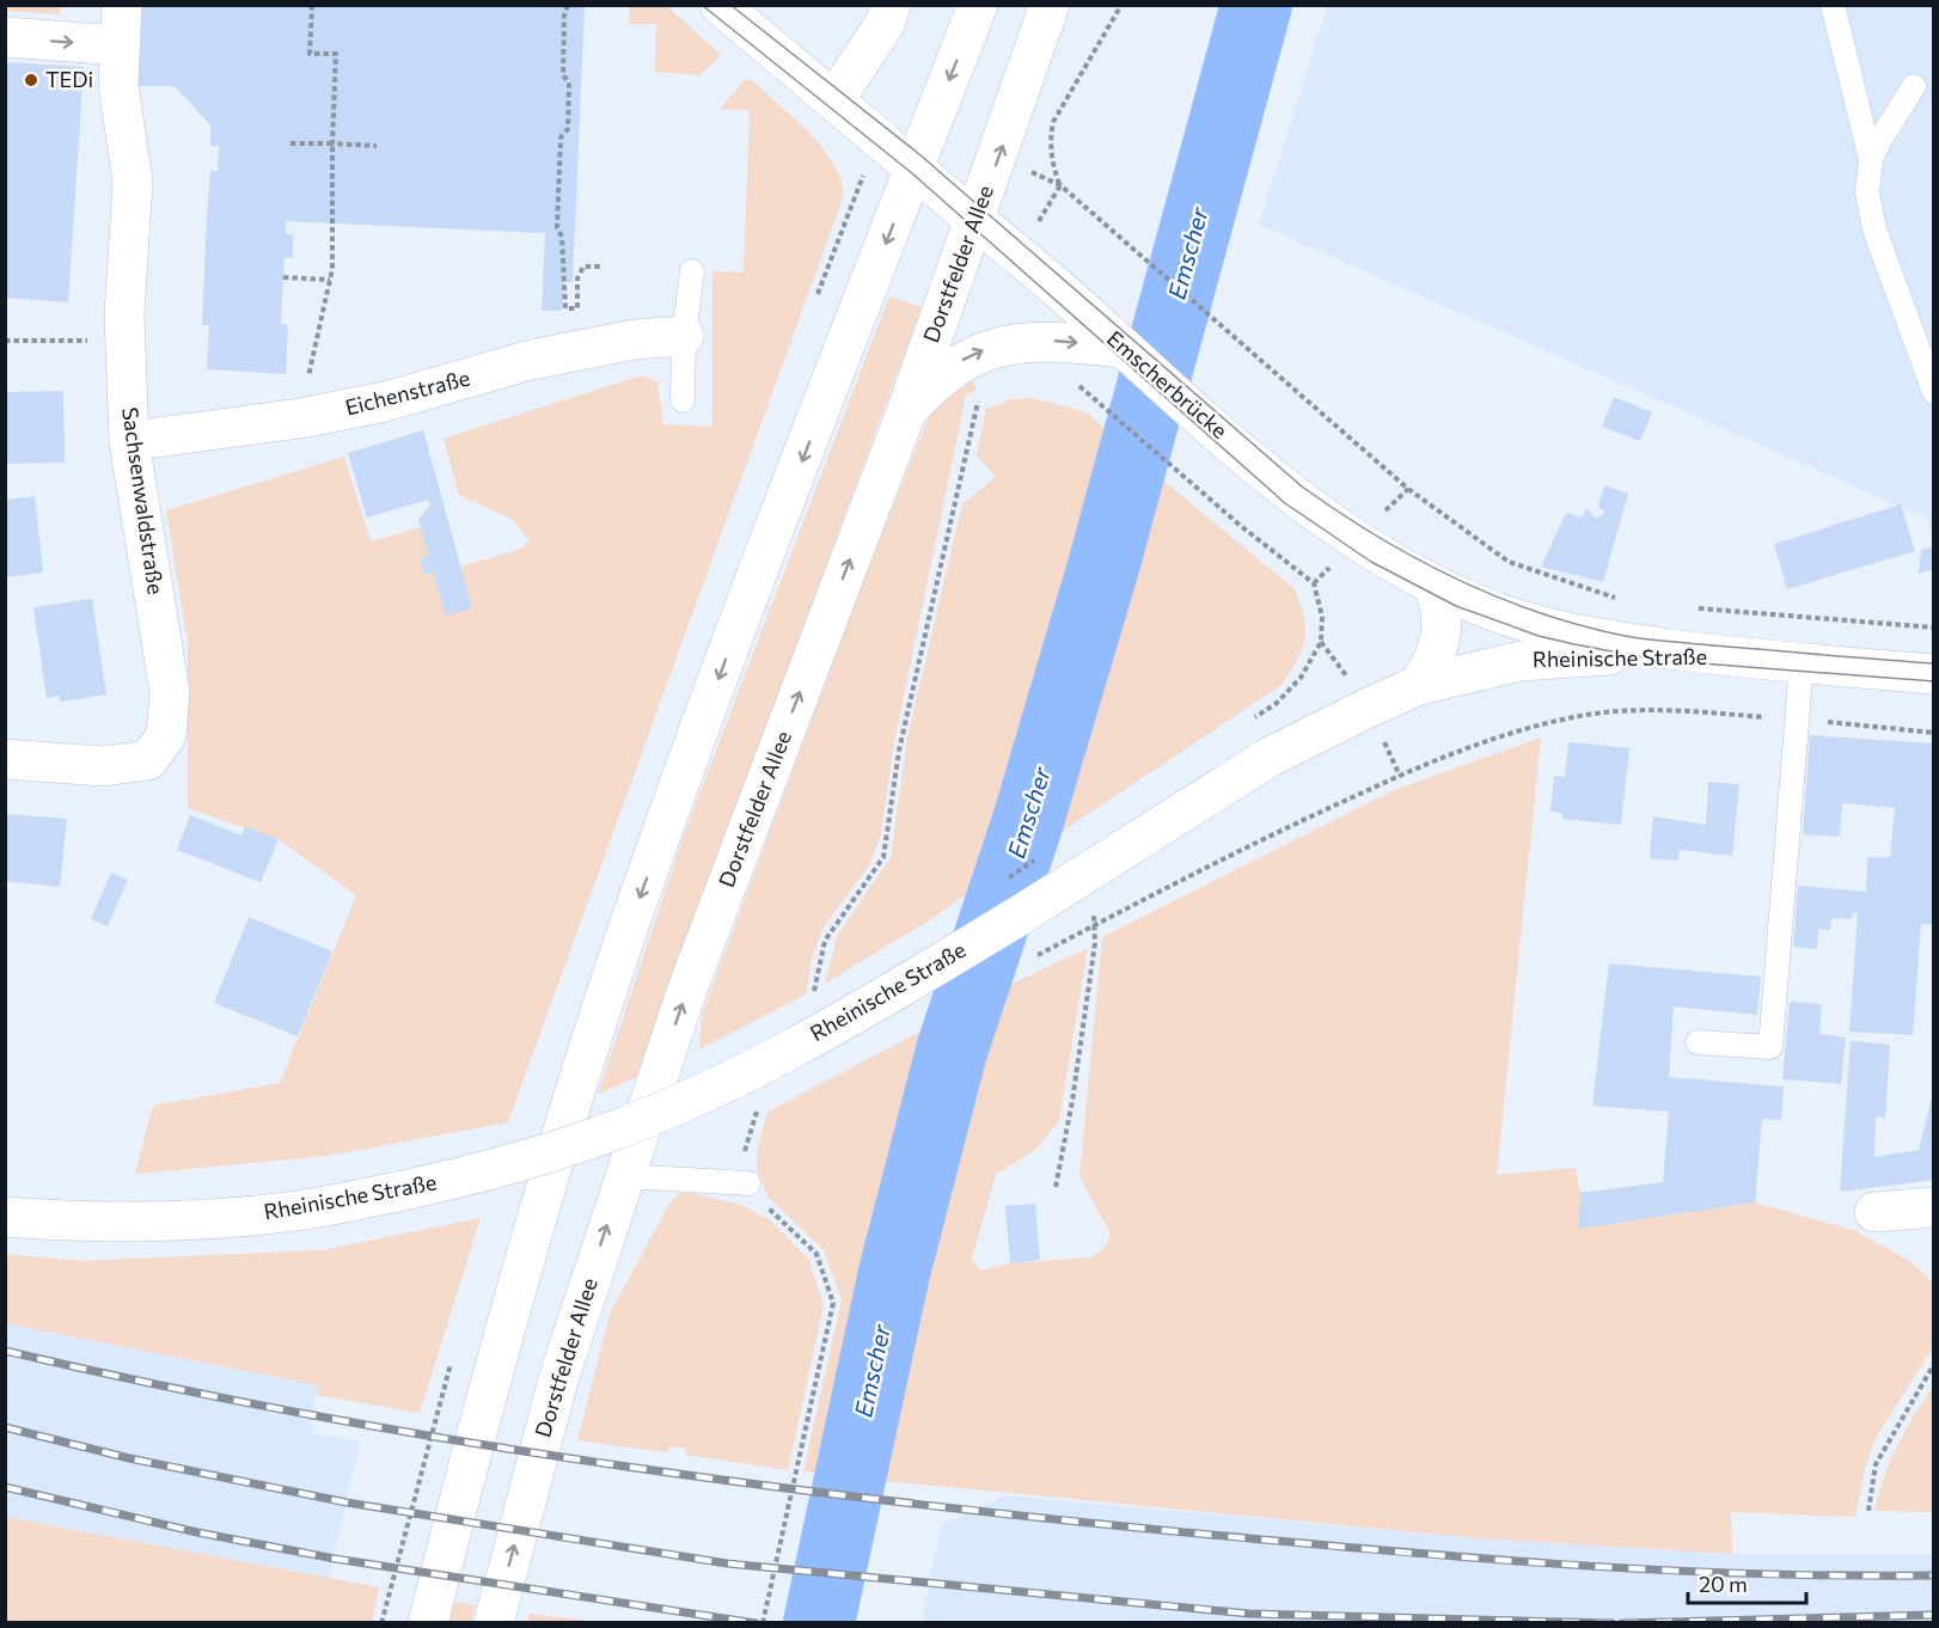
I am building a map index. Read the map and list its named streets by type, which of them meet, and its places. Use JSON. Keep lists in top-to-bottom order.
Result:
{
  "streets": {
    "main road": [
      "Dorstfelder Allee",
      "Emscherbrücke",
      "Eichenstraße",
      "Sachsenwaldstraße",
      "Rheinische Straße"
    ]
  },
  "crossings": [
    ["Dorstfelder Allee", "Emscherbrücke"],
    ["Emscherbrücke", "Rheinische Straße"],
    ["Eichenstraße", "Sachsenwaldstraße"]
  ],
  "water": ["Emscher"],
  "places": ["TEDi"],
  "scale_bar": "20 m"
}
